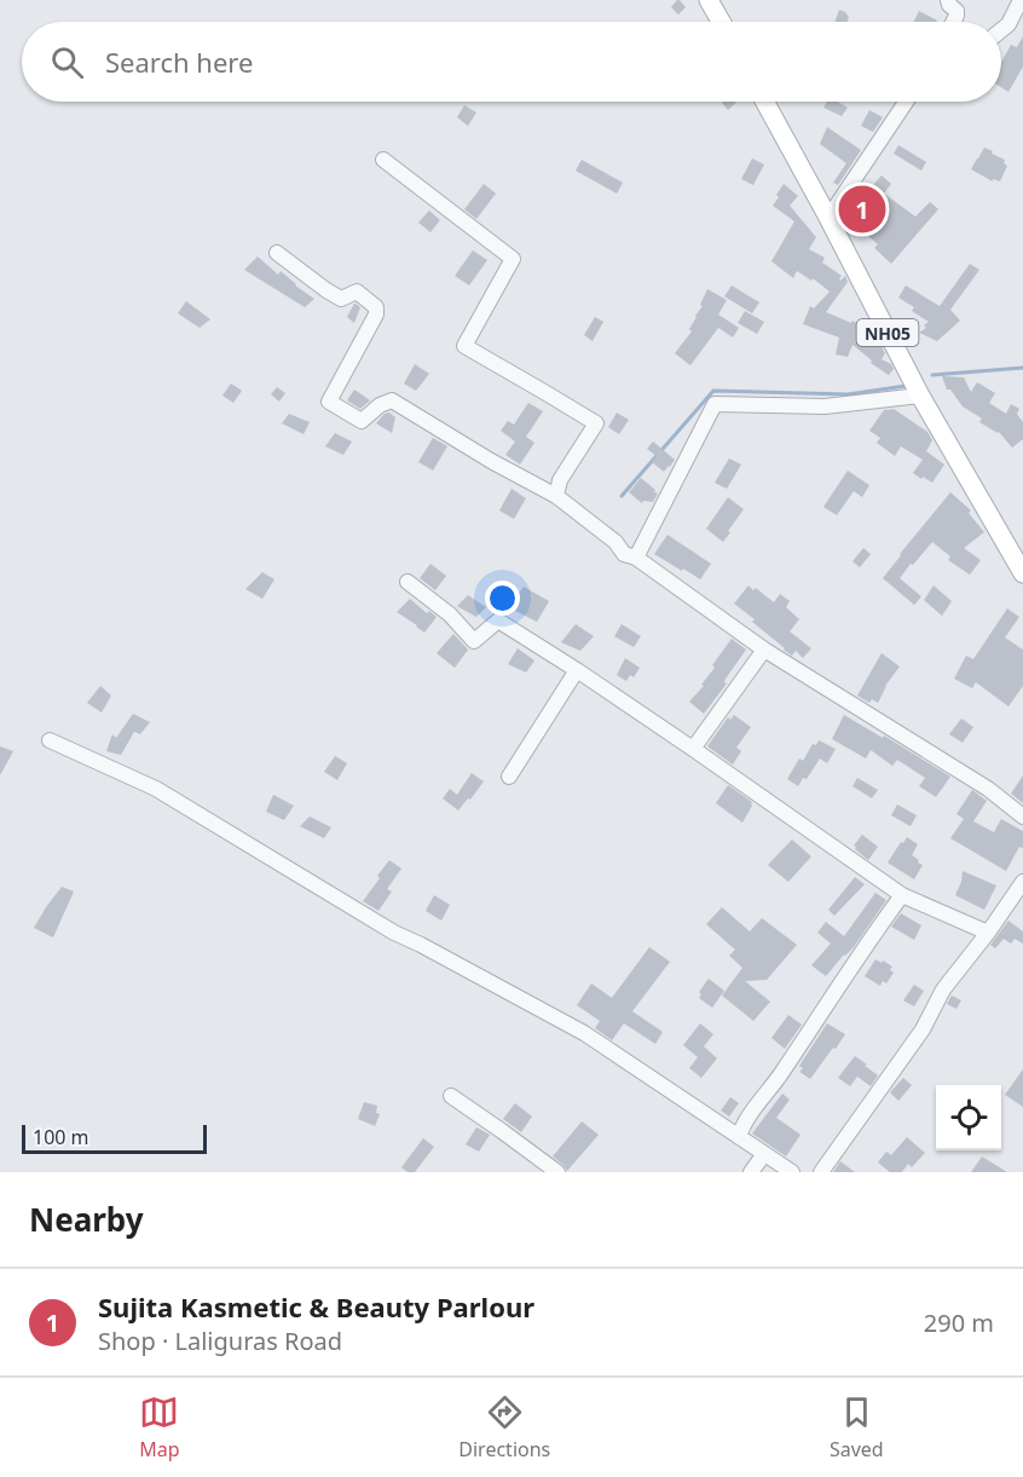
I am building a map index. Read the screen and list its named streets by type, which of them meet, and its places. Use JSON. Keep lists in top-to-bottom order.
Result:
{
  "streets": {
    "main road": ["NH05"]
  },
  "scale_bar": "100 m",
  "page": {
    "search": "Search here",
    "pins": "1",
    "scale": "100 m",
    "heading": "Nearby",
    "list": [
      {
        "mark": "1",
        "name": "Sujita Kasmetic & Beauty Parlour",
        "note": "Shop · Laliguras Road",
        "value": "290 m"
      }
    ],
    "nav": ["Map", "Directions", "Saved"]
  }
}
